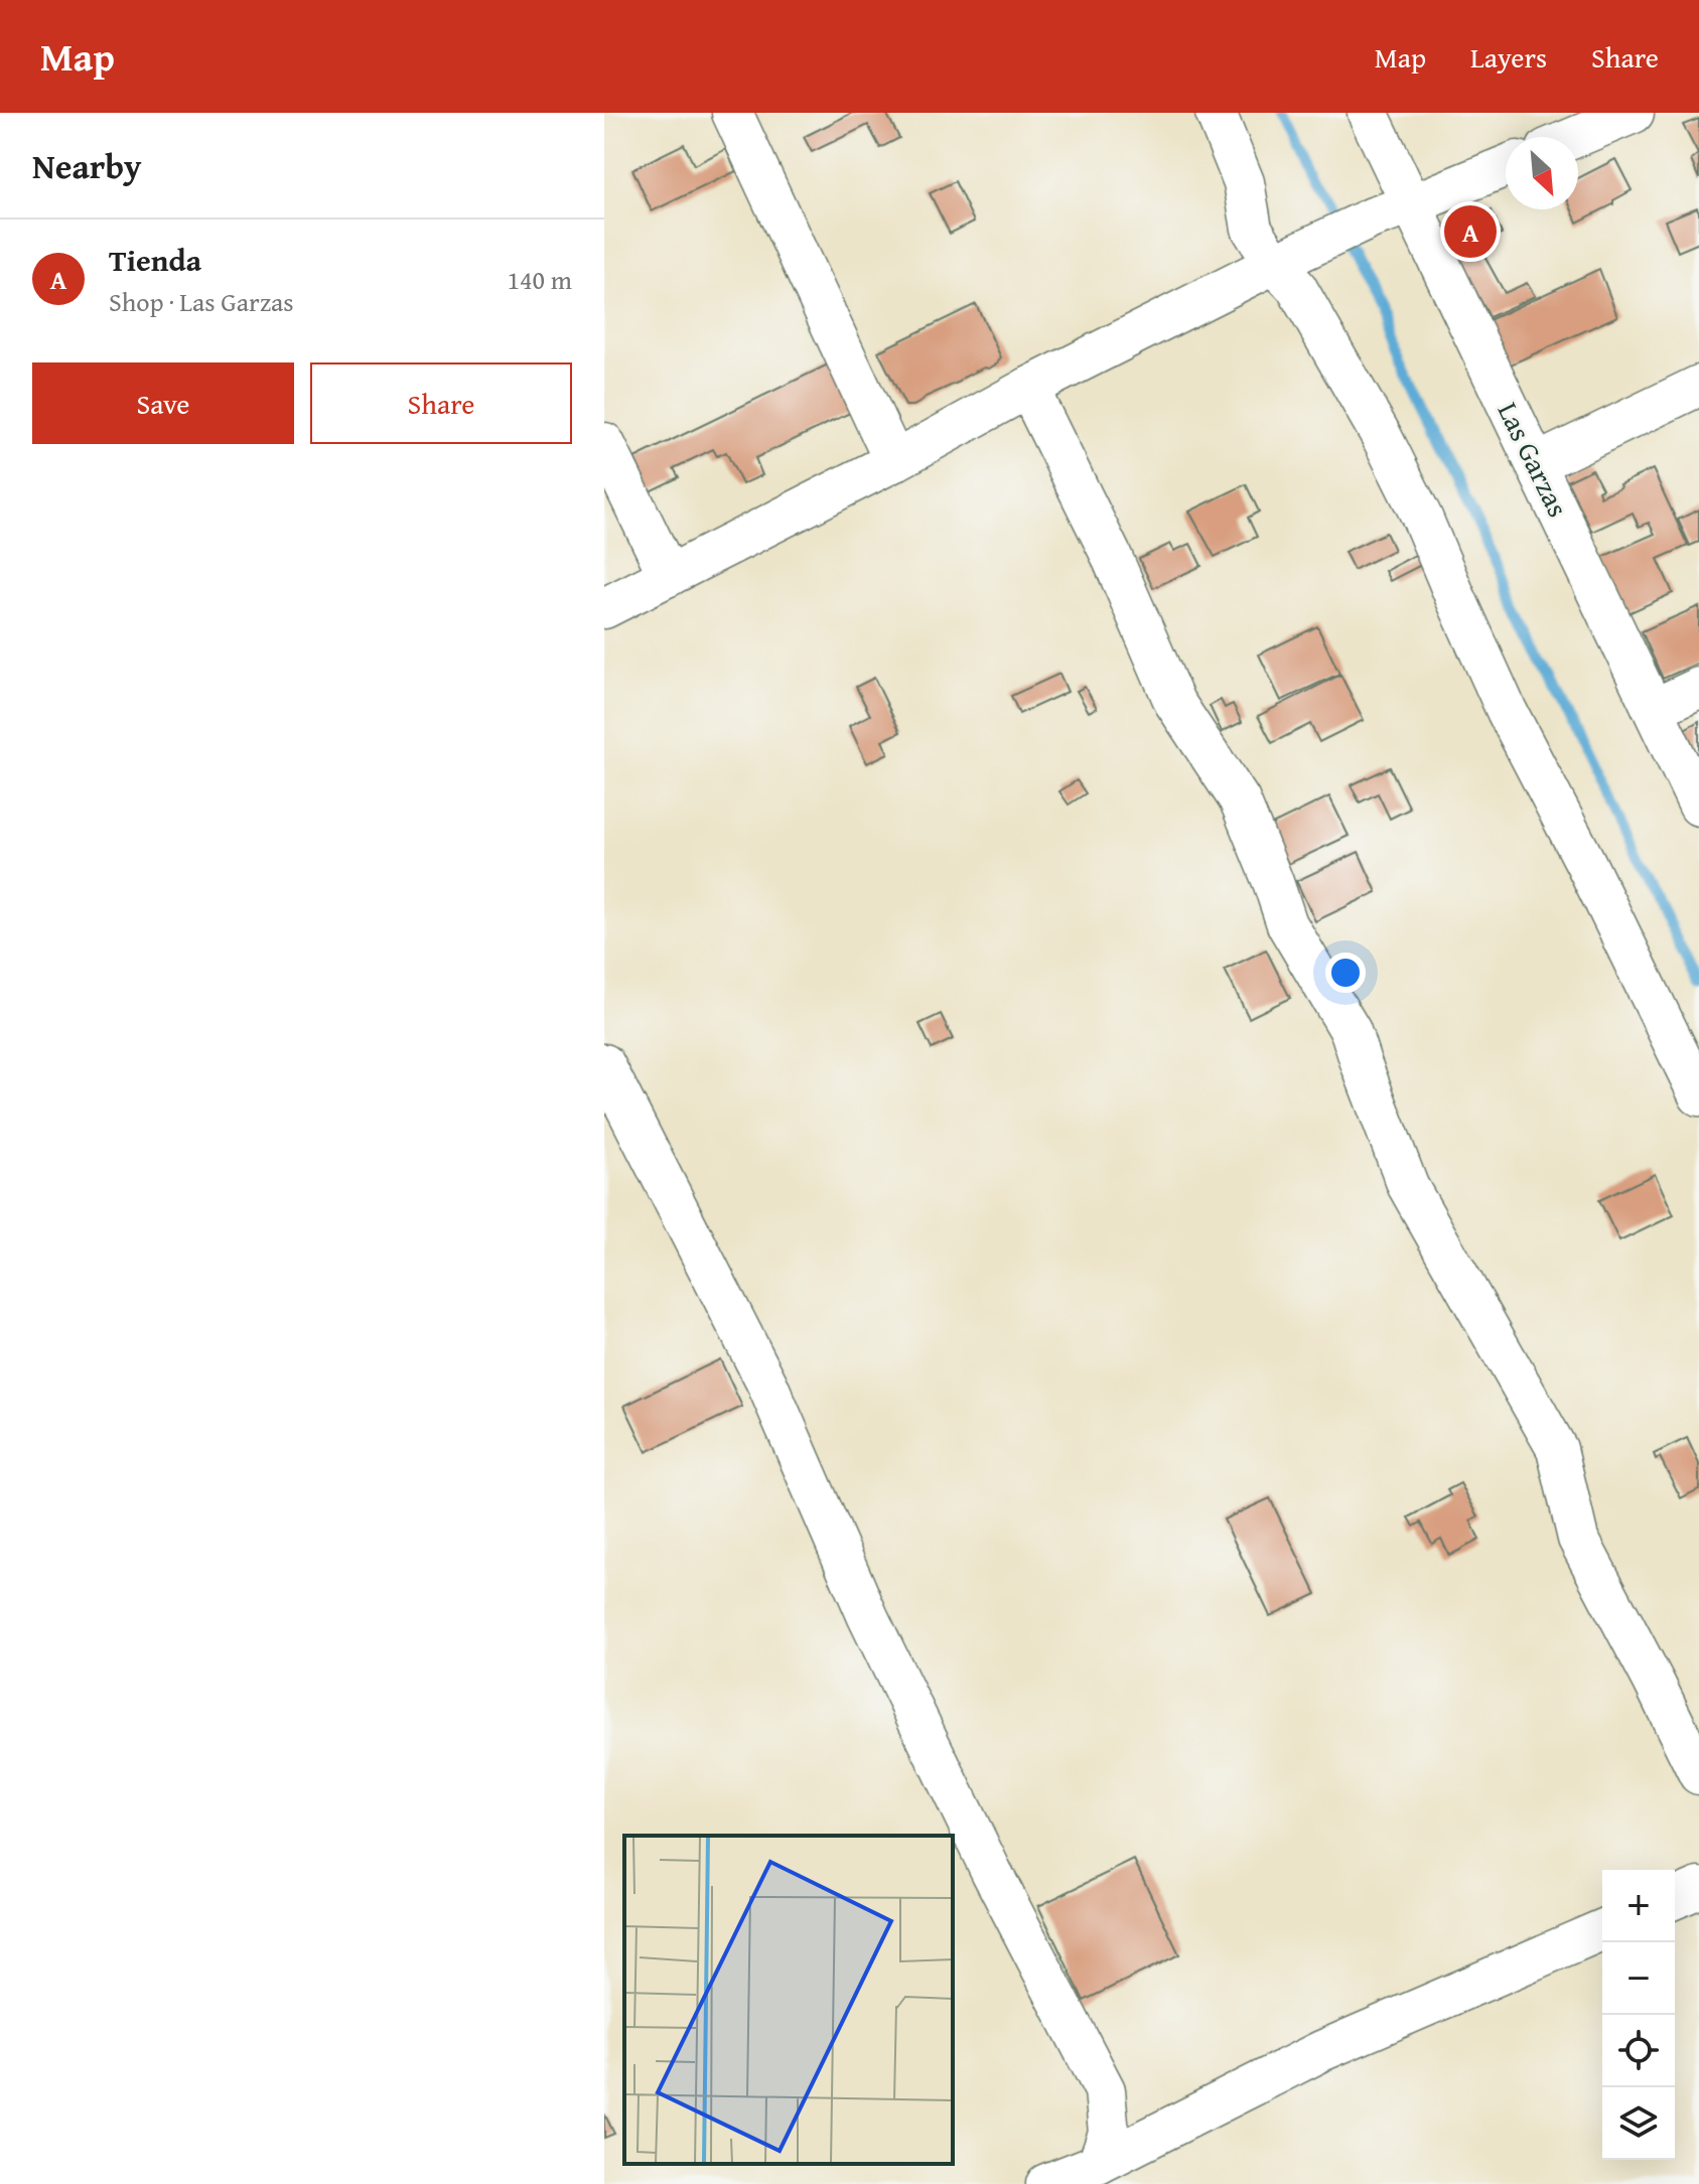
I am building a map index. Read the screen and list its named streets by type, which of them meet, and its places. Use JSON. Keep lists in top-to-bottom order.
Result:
{
  "streets": {
    "street": ["Las Garzas"]
  },
  "north": "bottom right",
  "page": {
    "header": "Map",
    "nav": ["Map", "Layers", "Share"],
    "heading": "Nearby",
    "pins": "A",
    "list": [
      {
        "mark": "A",
        "name": "Tienda",
        "note": "Shop · Las Garzas",
        "value": "140 m"
      }
    ],
    "buttons": ["Save", "Share"],
    "map_buttons": ["+", "−"]
  }
}
